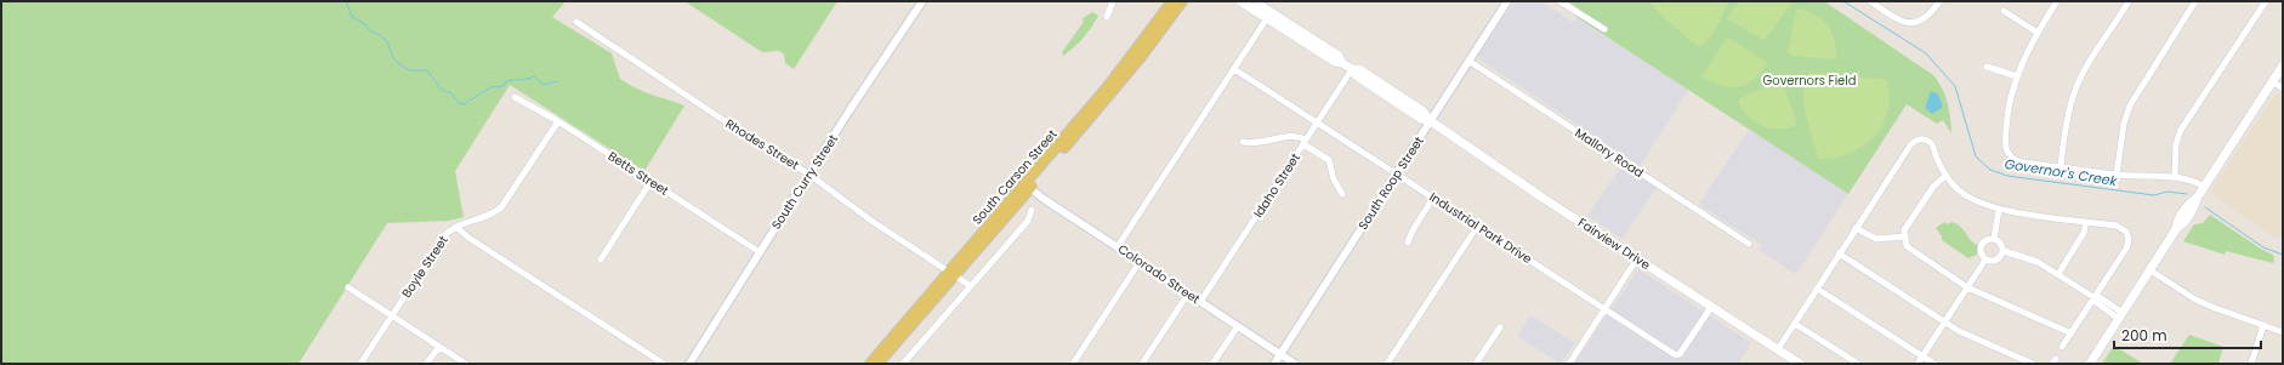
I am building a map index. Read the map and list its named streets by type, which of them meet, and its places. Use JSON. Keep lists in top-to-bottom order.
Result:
{
  "streets": {
    "main road": ["South Carson Street", "Fairview Drive"],
    "street": [
      "Rhodes Street",
      "Mallory Road",
      "Betts Street",
      "South Curry Street",
      "South Roop Street",
      "Idaho Street",
      "Industrial Park Drive",
      "Boyle Street",
      "Colorado Street"
    ]
  },
  "crossings": [
    ["Rhodes Street", "South Carson Street"],
    ["Rhodes Street", "South Curry Street"],
    ["Mallory Road", "South Roop Street"],
    ["Betts Street", "South Curry Street"],
    ["Betts Street", "Boyle Street"],
    ["South Carson Street", "Colorado Street"],
    ["South Roop Street", "Industrial Park Drive"],
    ["South Roop Street", "Fairview Drive"],
    ["South Roop Street", "Colorado Street"],
    ["Idaho Street", "Industrial Park Drive"],
    ["Idaho Street", "Fairview Drive"],
    ["Idaho Street", "Colorado Street"],
    ["Industrial Park Drive", "Fairview Drive"]
  ],
  "water": ["Governor's Creek"],
  "parks": ["Governors Field"],
  "scale_bar": "200 m"
}
